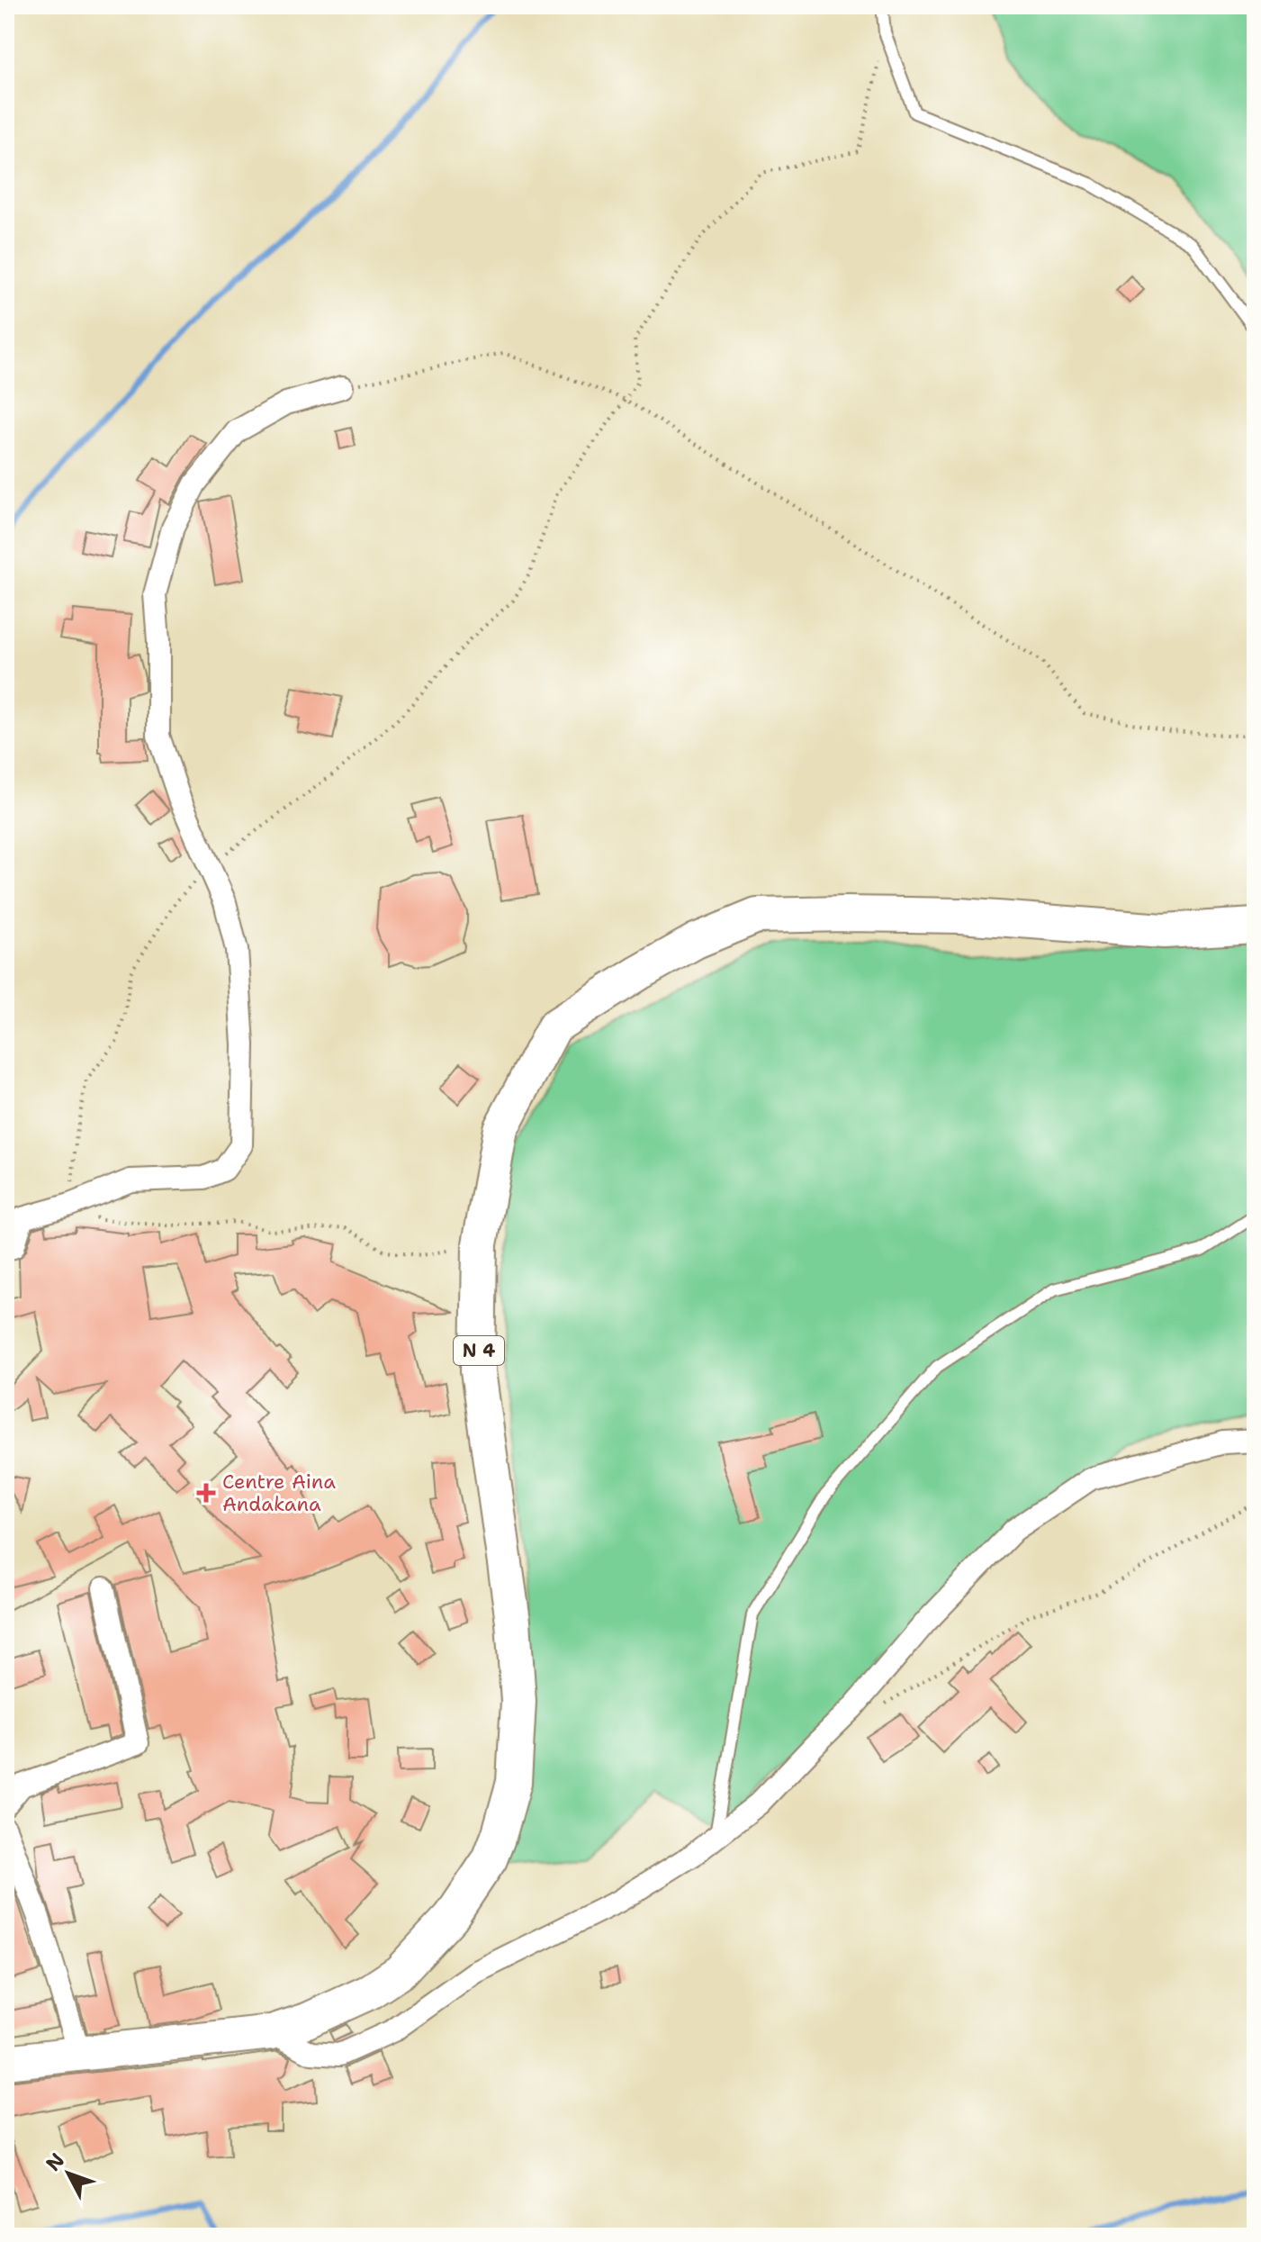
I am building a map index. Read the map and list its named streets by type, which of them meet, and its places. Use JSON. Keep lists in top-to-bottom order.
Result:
{
  "streets": {
    "main road": ["N 4"]
  },
  "places": {
    "health": ["Centre Aina Andakana"]
  },
  "north": "top left"
}
